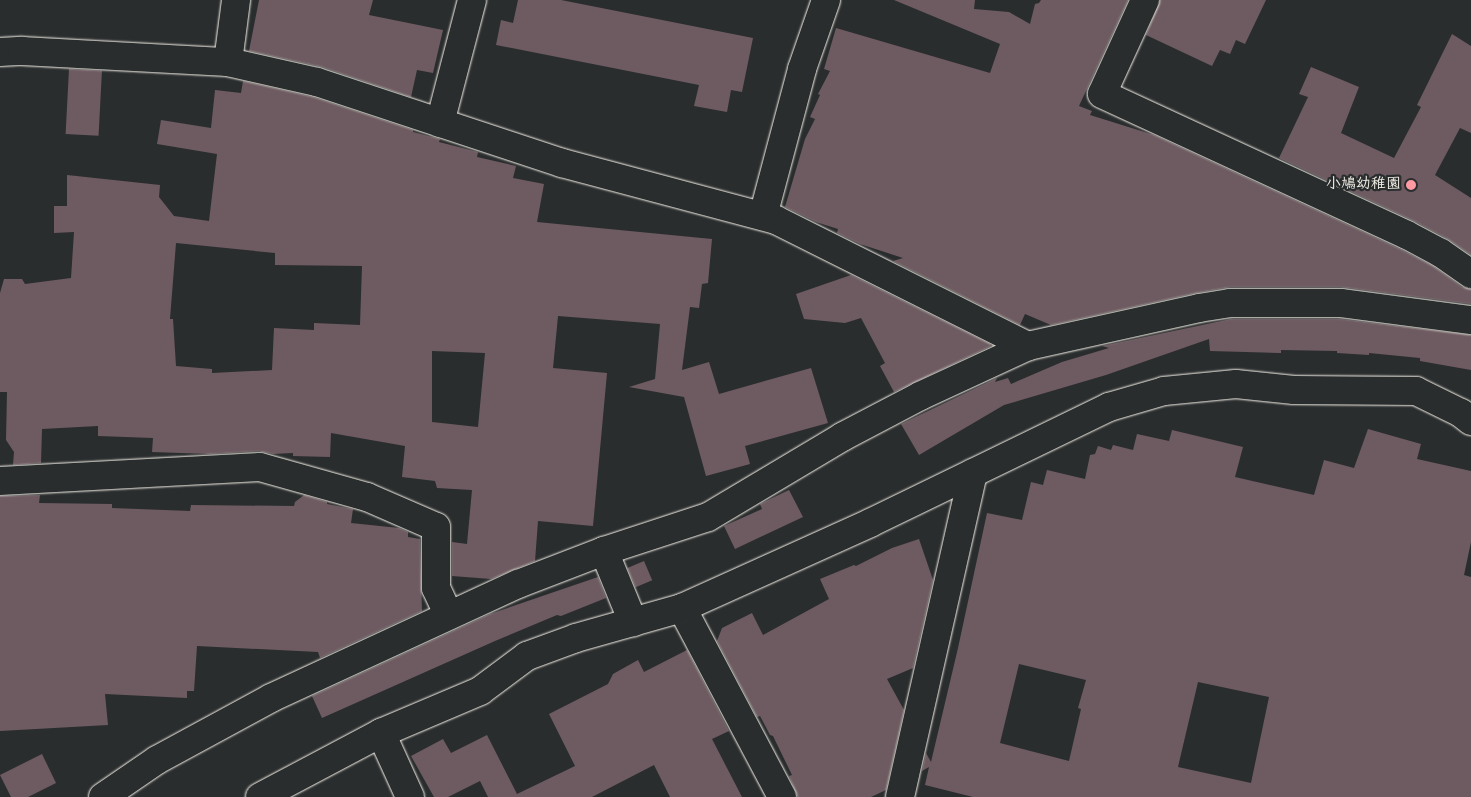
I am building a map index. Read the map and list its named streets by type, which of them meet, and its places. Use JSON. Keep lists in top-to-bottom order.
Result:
{
  "places": ["小鳩幼稚園"]
}
